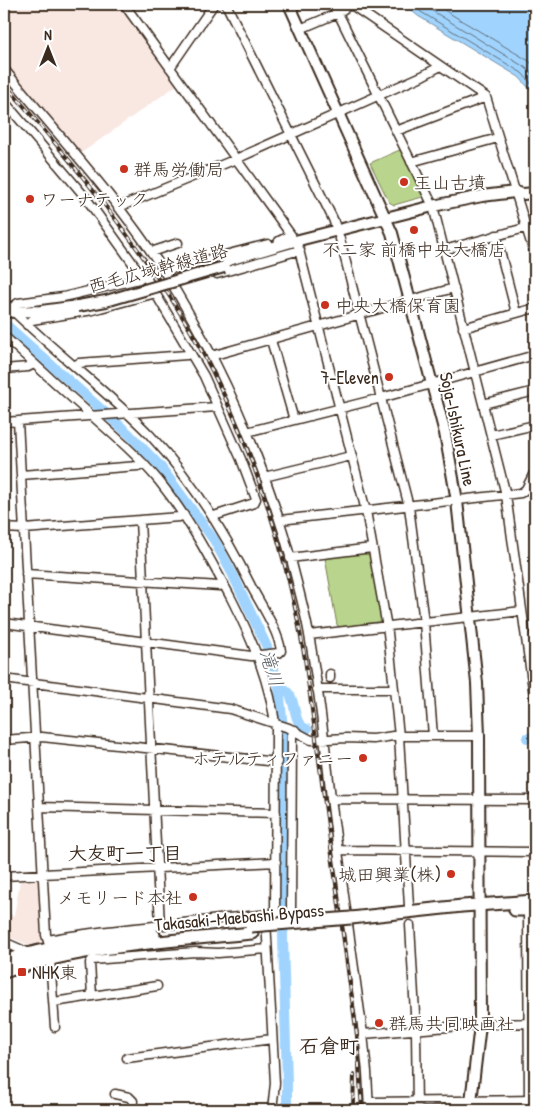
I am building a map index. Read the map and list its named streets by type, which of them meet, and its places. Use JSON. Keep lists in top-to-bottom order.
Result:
{
  "streets": {
    "highway": ["Takasaki-Maebashi Bypass"],
    "main road": ["西毛広域幹線道路", "Soja-Ishikura Line"]
  },
  "crossings": [
    ["西毛広域幹線道路", "Soja-Ishikura Line"],
    ["Soja-Ishikura Line", "Takasaki-Maebashi Bypass"]
  ],
  "districts": ["大友町一丁目", "石倉町"],
  "water": ["滝川"],
  "places": {
    "other": [
      "群馬労働局",
      "王山古墳",
      "ワーナテック",
      "不二家 前橋中央大橋店",
      "中央大橋保育園",
      "7-Eleven",
      "ホテルティファニー",
      "城田興業(株)",
      "メモリード本社",
      "群馬共同映画社"
    ],
    "transit": ["NHK東"]
  },
  "north": "top"
}
